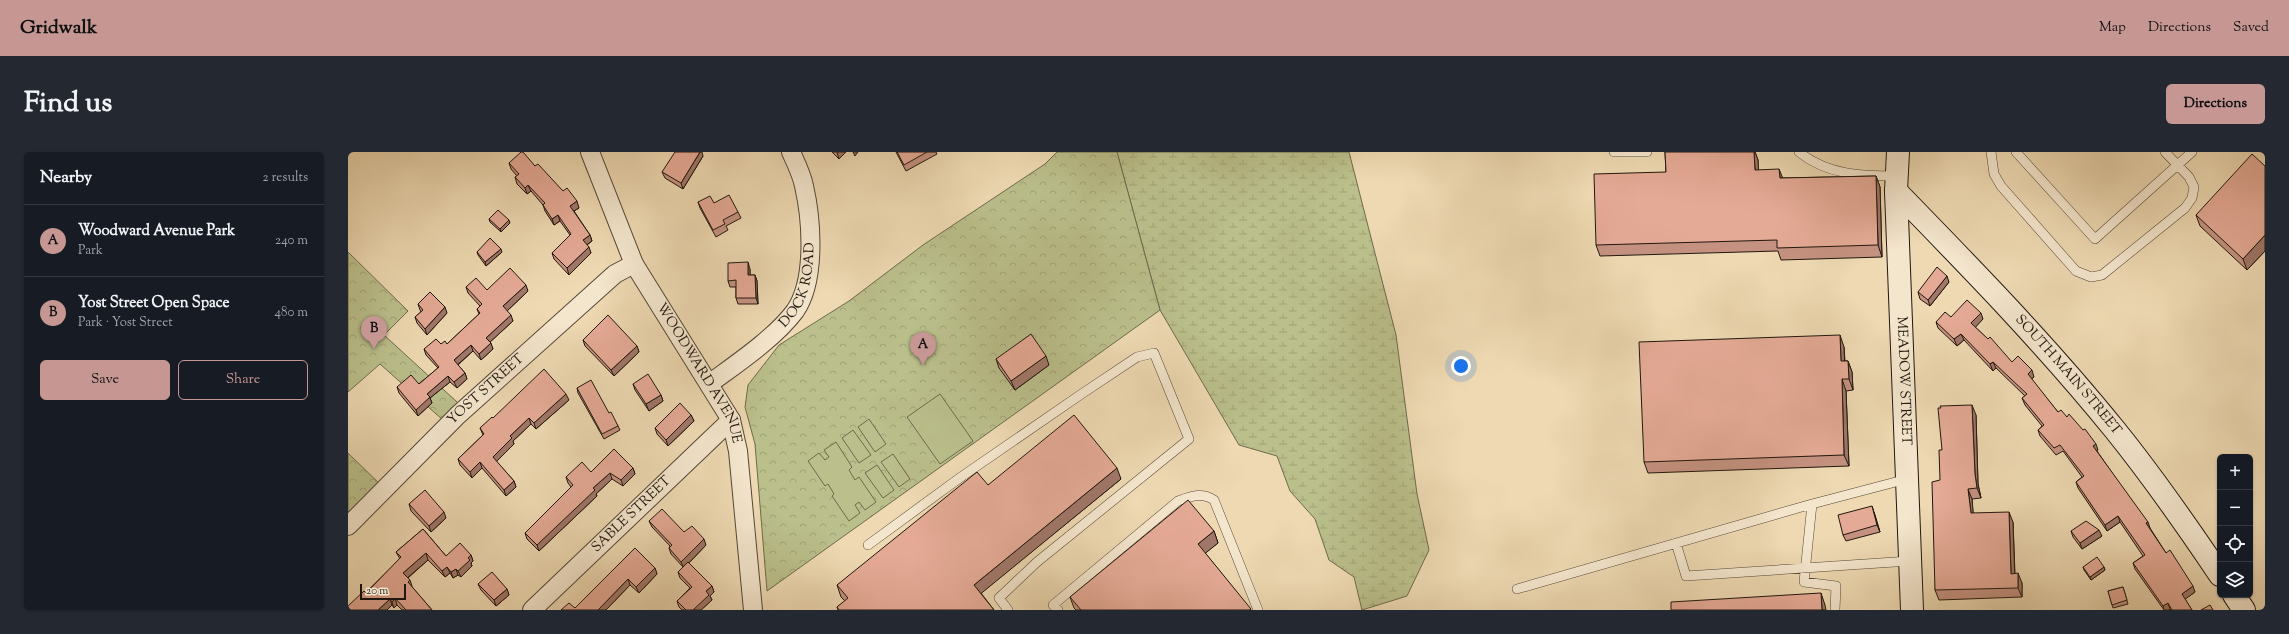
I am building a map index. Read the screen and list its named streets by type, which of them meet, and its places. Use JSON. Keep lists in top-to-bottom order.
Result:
{
  "streets": {
    "main road": ["SOUTH MAIN STREET", "MEADOW STREET"],
    "street": [
      "DOCK ROAD",
      "WOODWARD AVENUE",
      "YOST STREET",
      "SABLE STREET"
    ]
  },
  "crossings": [
    ["DOCK ROAD", "WOODWARD AVENUE"],
    ["WOODWARD AVENUE", "YOST STREET"],
    ["WOODWARD AVENUE", "SABLE STREET"],
    ["SOUTH MAIN STREET", "MEADOW STREET"]
  ],
  "scale_bar": "20 m",
  "page": {
    "header": "Gridwalk",
    "nav": ["Map", "Directions", "Saved"],
    "title": "Find us",
    "buttons": [
      "Directions",
      ["Save", "Share"]
    ],
    "heading": ["Nearby", "2 results"],
    "list": [
      {
        "mark": "A",
        "name": "Woodward Avenue Park",
        "note": "Park",
        "value": "240 m"
      },
      {
        "mark": "B",
        "name": "Yost Street Open Space",
        "note": "Park · Yost Street",
        "value": "480 m"
      }
    ],
    "pins": ["B", "A"],
    "map_buttons": ["+", "−"],
    "scale": "20 m"
  }
}
